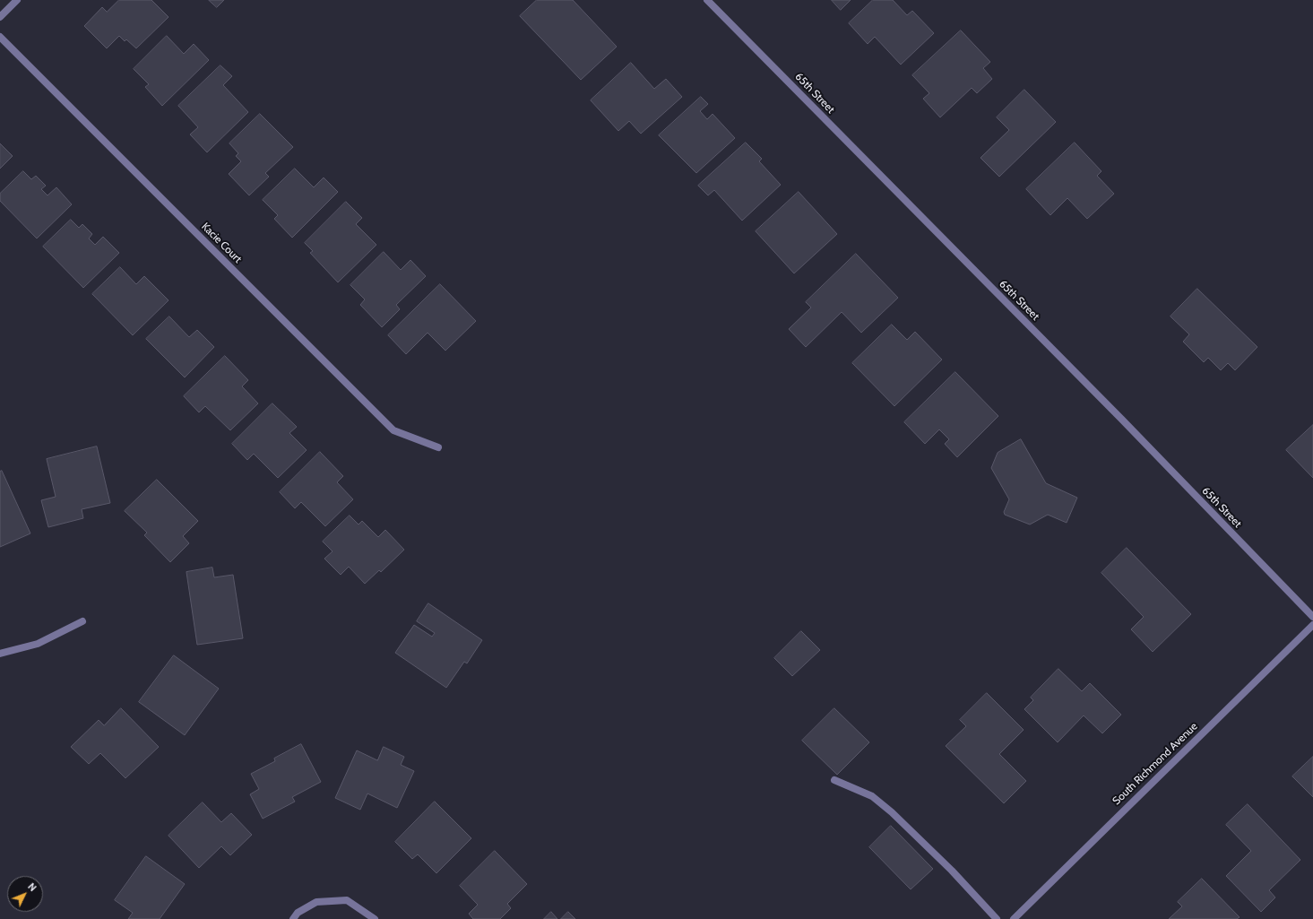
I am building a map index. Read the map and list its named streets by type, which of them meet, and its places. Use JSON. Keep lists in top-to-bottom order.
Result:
{
  "streets": {
    "street": ["65th Street", "Kacie Court", "South Richmond Avenue"]
  },
  "north": "top right"
}
